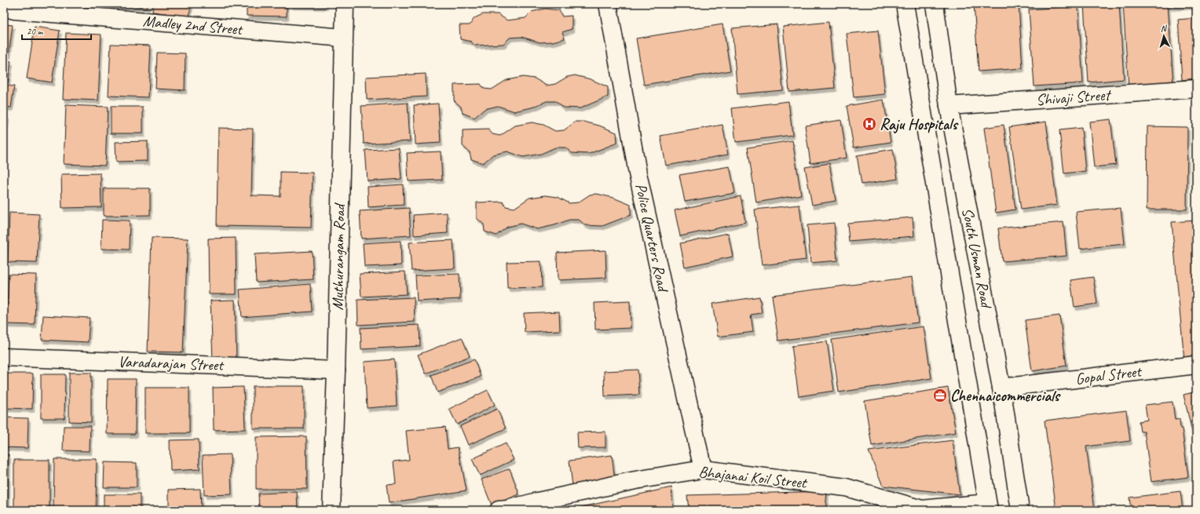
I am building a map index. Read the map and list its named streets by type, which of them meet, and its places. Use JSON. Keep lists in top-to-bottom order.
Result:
{
  "streets": {
    "street": [
      "Madley 2nd Street",
      "Shivaji Street",
      "Police Quarters Road",
      "Muthurangam Road",
      "South Usman Road",
      "Varadarajan Street",
      "Gopal Street",
      "Bhajanai Koil Street"
    ]
  },
  "crossings": [
    ["Madley 2nd Street", "Muthurangam Road"],
    ["Shivaji Street", "South Usman Road"],
    ["Police Quarters Road", "Bhajanai Koil Street"],
    ["Muthurangam Road", "Varadarajan Street"],
    ["South Usman Road", "Gopal Street"],
    ["South Usman Road", "Bhajanai Koil Street"]
  ],
  "places": {
    "hospital": ["Raju Hospitals"],
    "office": ["Chennaicommercials"]
  },
  "scale_bar": "20 m",
  "north": "top"
}
